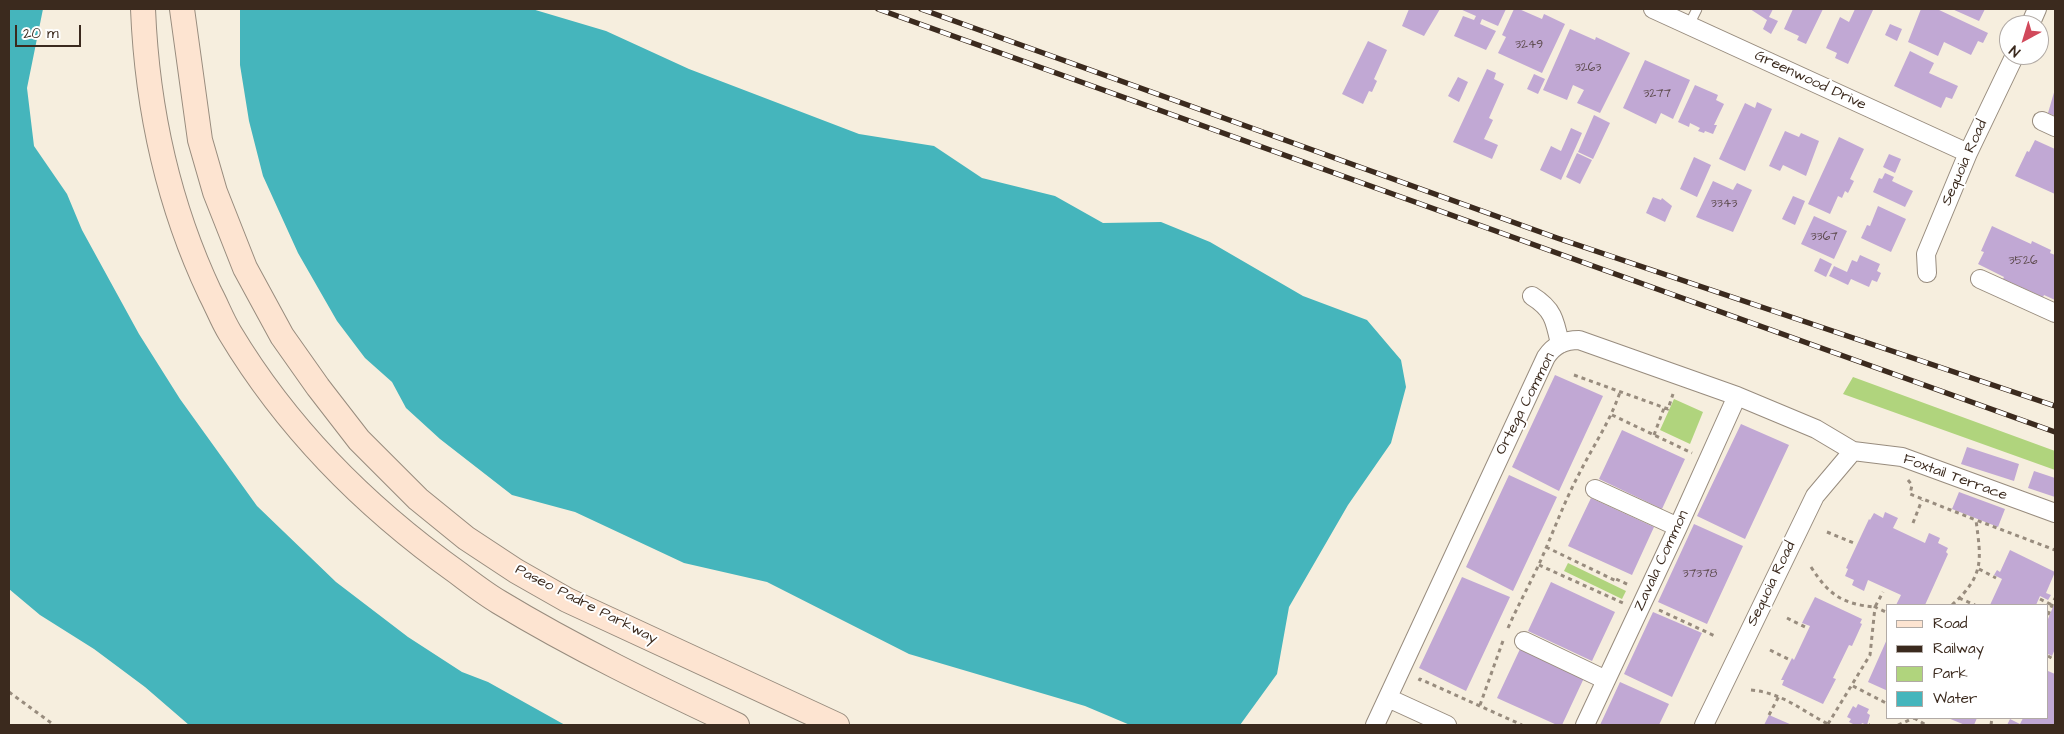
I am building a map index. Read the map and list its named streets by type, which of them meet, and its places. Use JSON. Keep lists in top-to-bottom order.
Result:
{
  "streets": {
    "main road": ["Paseo Padre Parkway"],
    "street": [
      "Greenwood Drive",
      "Sequoia Road",
      "Ortega Common",
      "Foxtail Terrace",
      "Zavala Common"
    ]
  },
  "crossings": [
    ["Greenwood Drive", "Sequoia Road"],
    ["Sequoia Road", "Ortega Common"],
    ["Sequoia Road", "Foxtail Terrace"],
    ["Ortega Common", "Foxtail Terrace"],
    ["Ortega Common", "Zavala Common"]
  ],
  "house_numbers": [
    "3249",
    "3263",
    "3277",
    "3343",
    "3367",
    "3526",
    "37378"
  ],
  "legend": [
    "Road",
    "Railway",
    "Park",
    "Water"
  ],
  "scale_bar": "20 m",
  "north": "bottom left"
}
